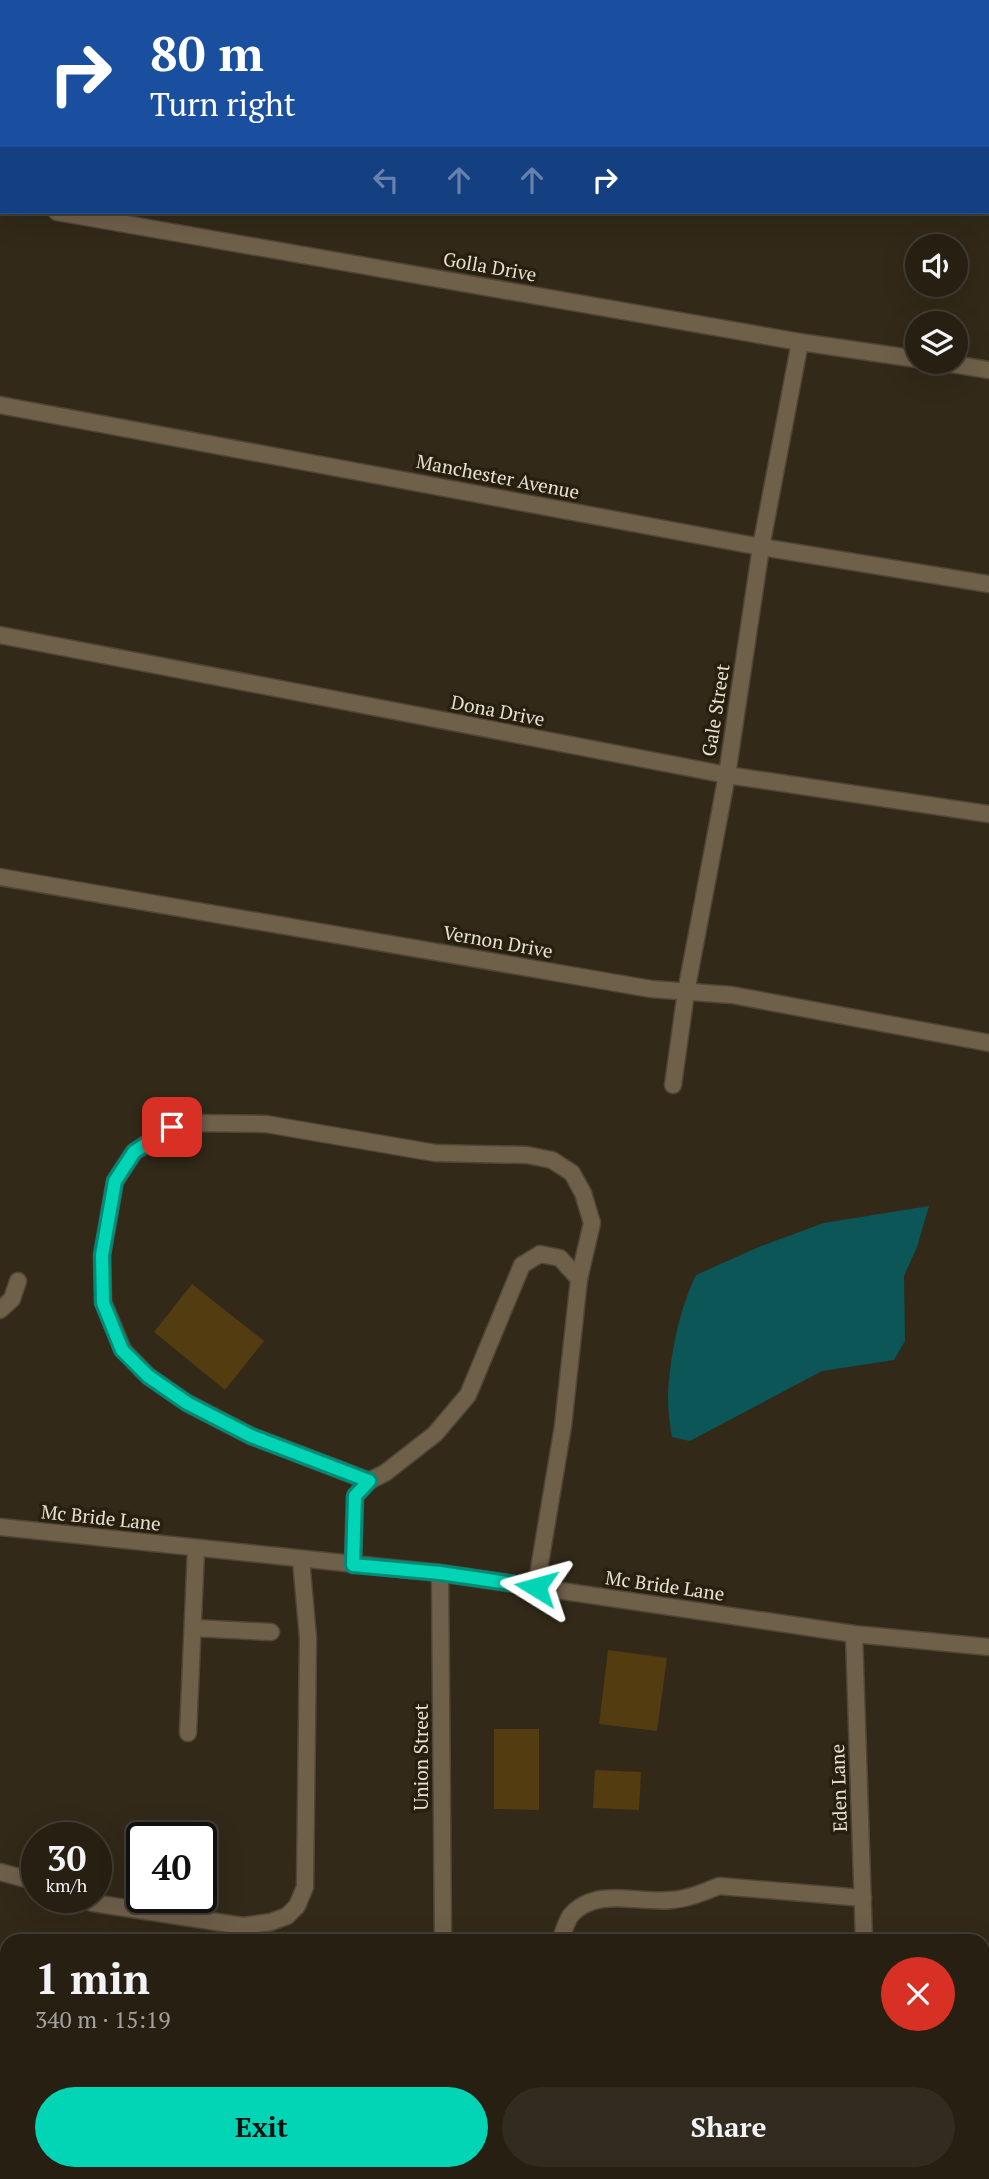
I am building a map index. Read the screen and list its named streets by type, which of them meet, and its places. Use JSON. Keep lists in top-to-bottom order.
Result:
{
  "streets": {
    "street": [
      "Golla Drive",
      "Manchester Avenue",
      "Dona Drive",
      "Gale Street",
      "Vernon Drive",
      "Mc Bride Lane",
      "Union Street",
      "Eden Lane"
    ]
  },
  "crossings": [
    ["Golla Drive", "Gale Street"],
    ["Manchester Avenue", "Gale Street"],
    ["Dona Drive", "Gale Street"],
    ["Gale Street", "Vernon Drive"],
    ["Mc Bride Lane", "Union Street"],
    ["Mc Bride Lane", "Eden Lane"]
  ],
  "page": {
    "turn": ["80 m", "Turn right"],
    "speed": "30 km/h",
    "limit": "40",
    "heading": ["1 min", "340 m · 15:19"],
    "buttons": ["Exit", "Share"]
  }
}
